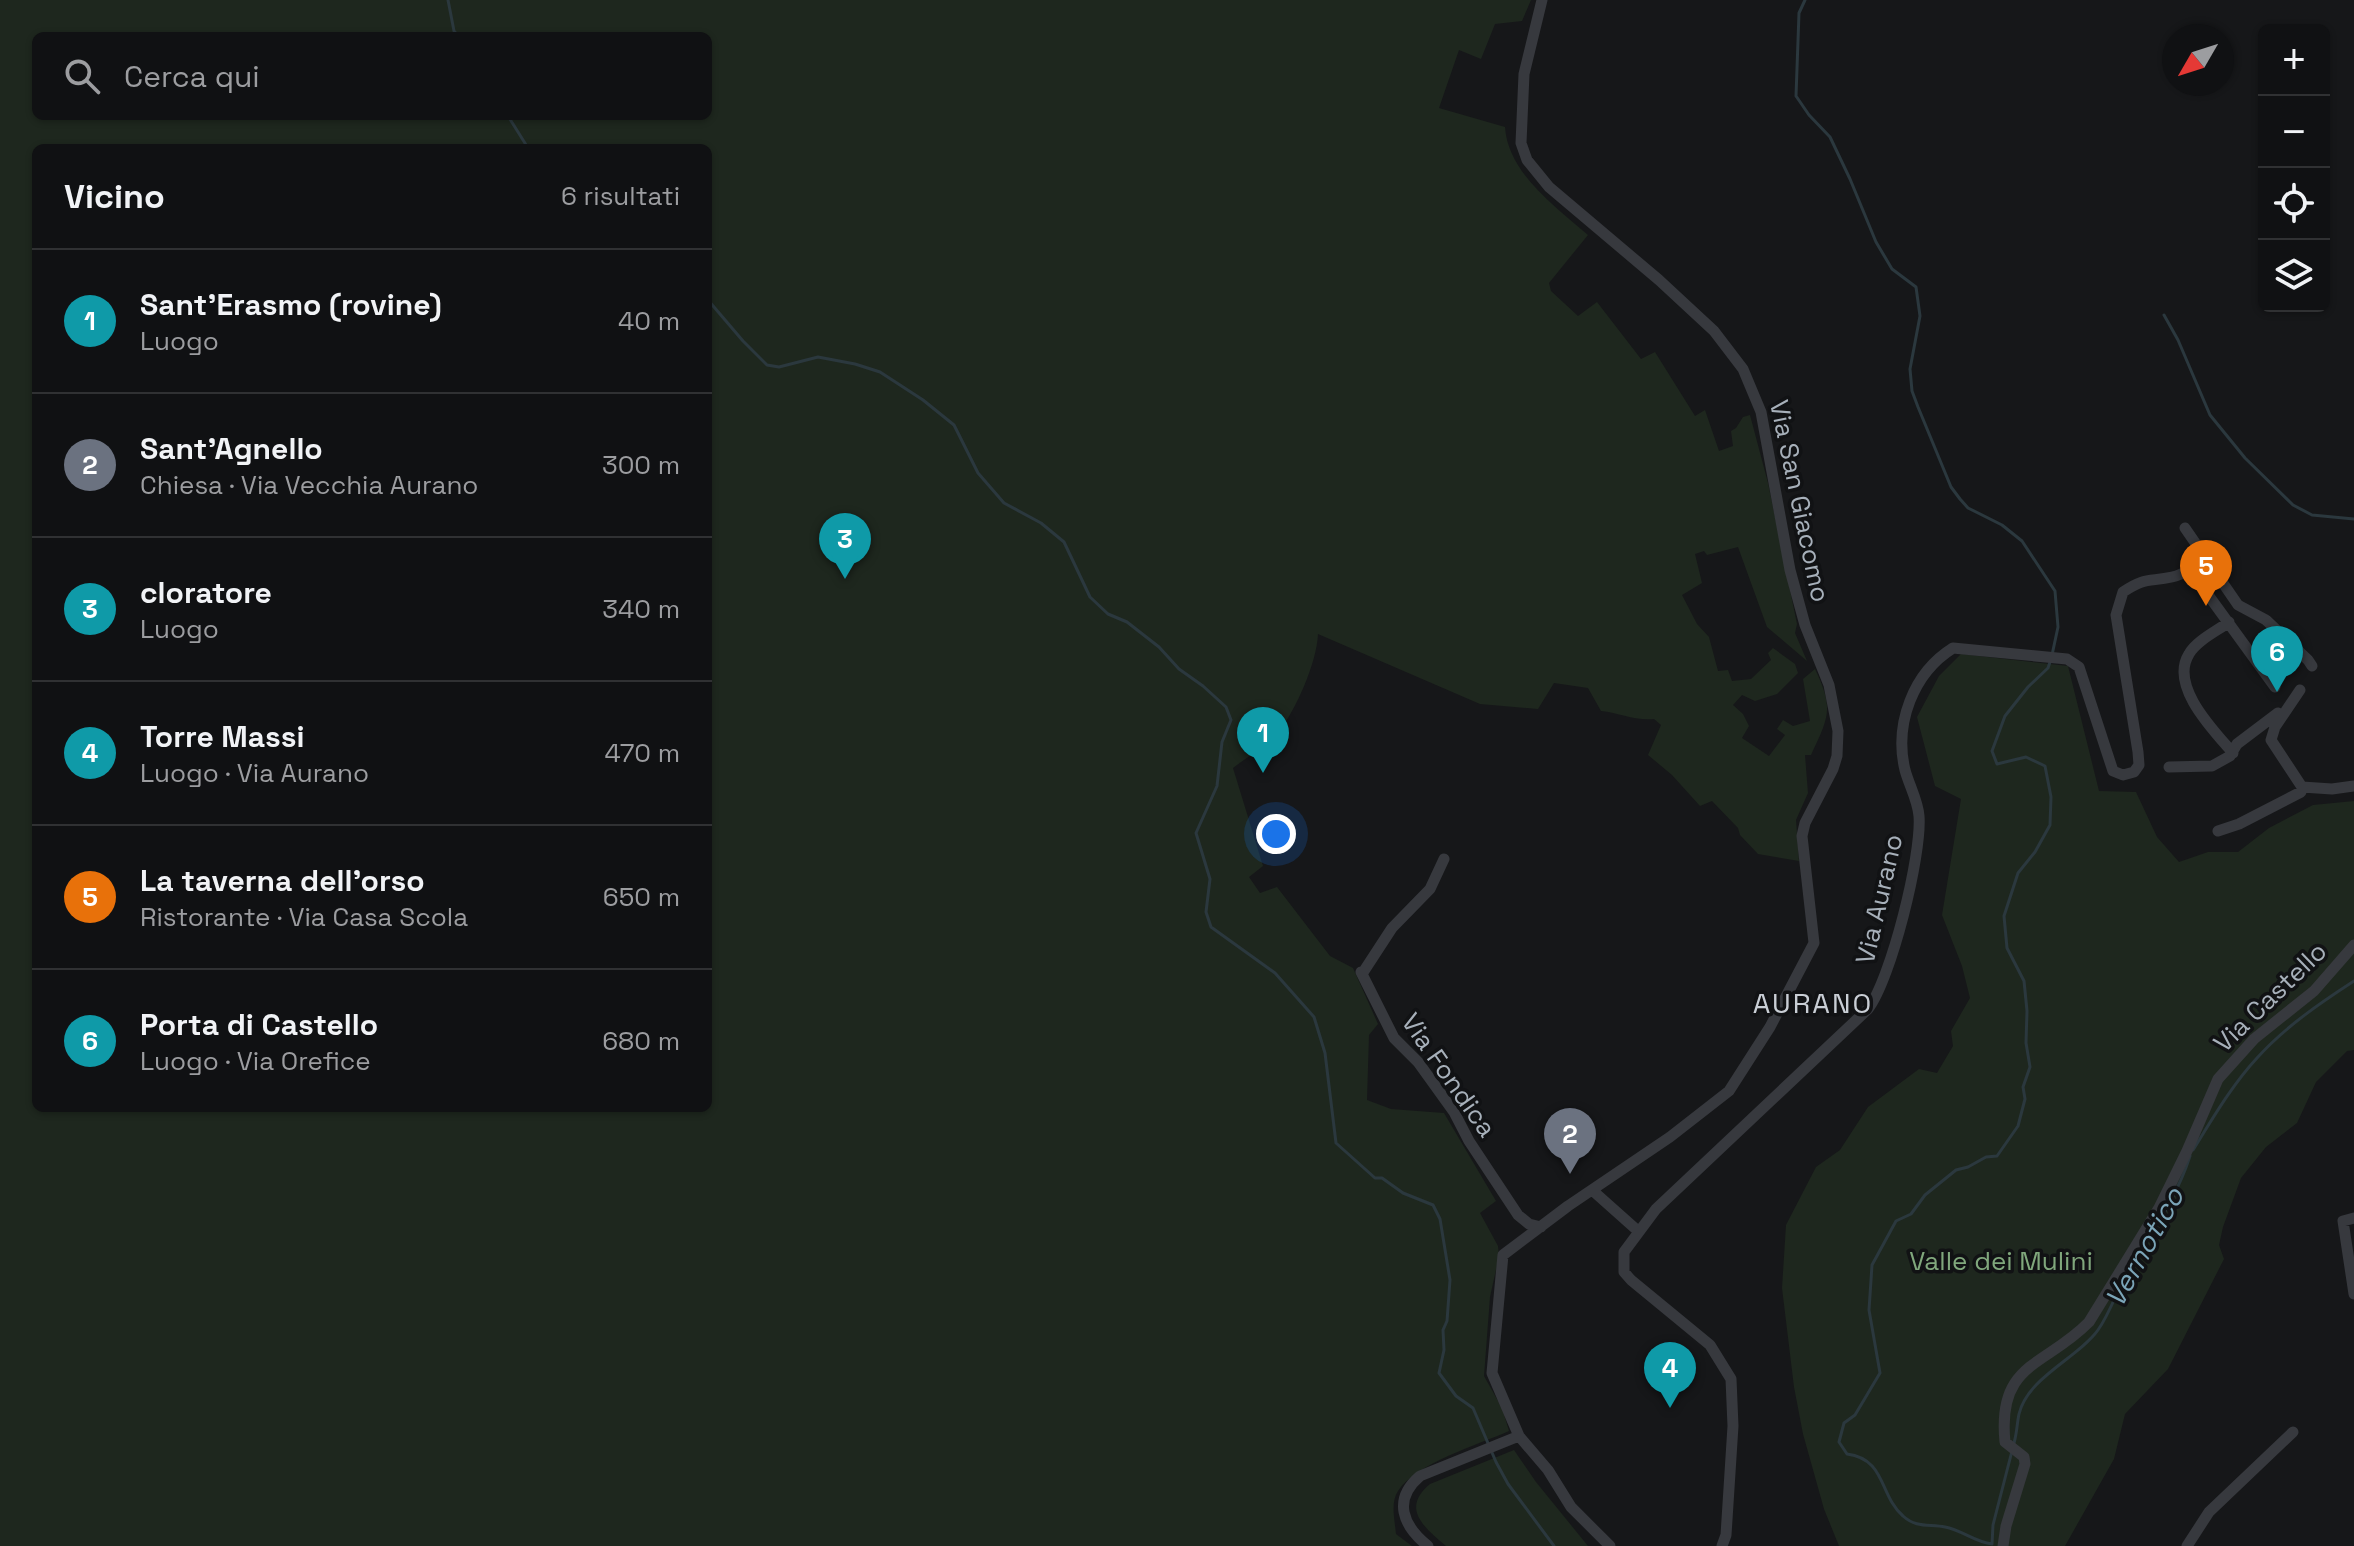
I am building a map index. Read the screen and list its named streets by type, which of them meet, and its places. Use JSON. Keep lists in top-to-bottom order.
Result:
{
  "streets": {
    "street": [
      "Via San Giacomo",
      "Via Aurano",
      "Via Castello",
      "Via Fondica"
    ]
  },
  "districts": ["AURANO"],
  "water": ["Vernotico"],
  "parks": ["Valle dei Mulini"],
  "north": "bottom left",
  "page": {
    "map_buttons": ["+", "−"],
    "search": "Cerca qui",
    "heading": ["Vicino", "6 risultati"],
    "list": [
      {
        "mark": "1",
        "name": "Sant'Erasmo (rovine)",
        "note": "Luogo",
        "value": "40 m"
      },
      {
        "mark": "2",
        "name": "Sant'Agnello",
        "note": "Chiesa · Via Vecchia Aurano",
        "value": "300 m"
      },
      {
        "mark": "3",
        "name": "cloratore",
        "note": "Luogo",
        "value": "340 m"
      },
      {
        "mark": "4",
        "name": "Torre Massi",
        "note": "Luogo · Via Aurano",
        "value": "470 m"
      },
      {
        "mark": "5",
        "name": "La taverna dell'orso",
        "note": "Ristorante · Via Casa Scola",
        "value": "650 m"
      },
      {
        "mark": "6",
        "name": "Porta di Castello",
        "note": "Luogo · Via Orefice",
        "value": "680 m"
      }
    ],
    "pins": [
      "3",
      "5",
      "6",
      "1",
      "2",
      "4"
    ]
  }
}
